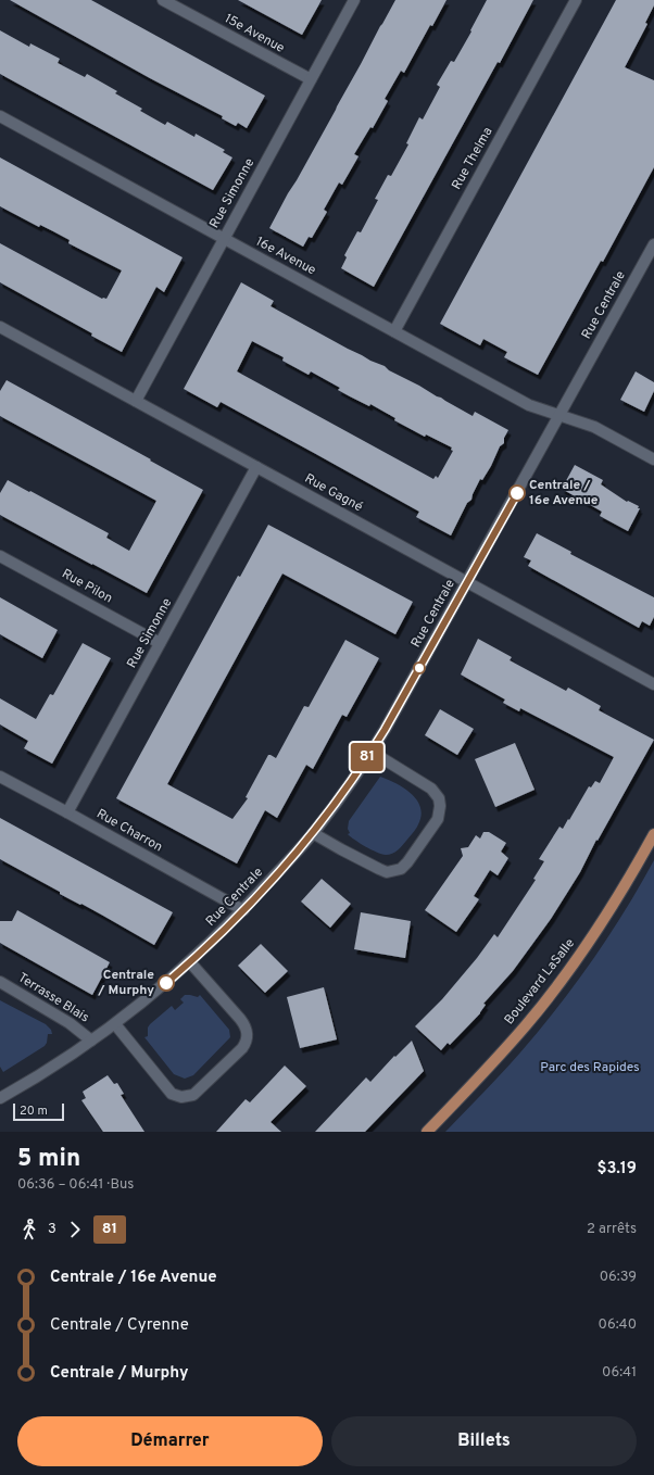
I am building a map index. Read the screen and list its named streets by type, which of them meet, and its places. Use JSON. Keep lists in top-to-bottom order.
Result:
{
  "streets": {
    "main road": ["Boulevard LaSalle"],
    "street": [
      "15e Avenue",
      "Rue Thelma",
      "Rue Simonne",
      "16e Avenue",
      "Rue Centrale",
      "Rue Gagné",
      "Rue Pilon",
      "Rue Charron",
      "Terrasse Blais"
    ]
  },
  "crossings": [
    ["15e Avenue", "Rue Simonne"],
    ["Rue Thelma", "16e Avenue"],
    ["Rue Simonne", "16e Avenue"],
    ["Rue Simonne", "Rue Gagné"],
    ["Rue Simonne", "Rue Pilon"],
    ["Rue Simonne", "Rue Charron"],
    ["16e Avenue", "Rue Centrale"],
    ["Rue Centrale", "Rue Gagné"],
    ["Rue Centrale", "Rue Charron"],
    ["Rue Centrale", "Terrasse Blais"]
  ],
  "parks": ["Parc des Rapides"],
  "places": ["Centrale / 16e Avenue", "Centrale / Murphy"],
  "lines": ["bus line 81"],
  "scale_bar": "20 m",
  "page": {
    "on_map": "81",
    "scale": "20 m",
    "heading": ["5 min", "06:36 – 06:41 · Bus", "$3.19"],
    "legs": ["3", "81", "2 arrêts"],
    "list": [
      {
        "name": "Centrale / 16e Avenue",
        "value": "06:39"
      },
      {
        "name": "Centrale / Cyrenne",
        "value": "06:40"
      },
      {
        "name": "Centrale / Murphy",
        "value": "06:41"
      }
    ],
    "buttons": ["Démarrer", "Billets"]
  }
}
